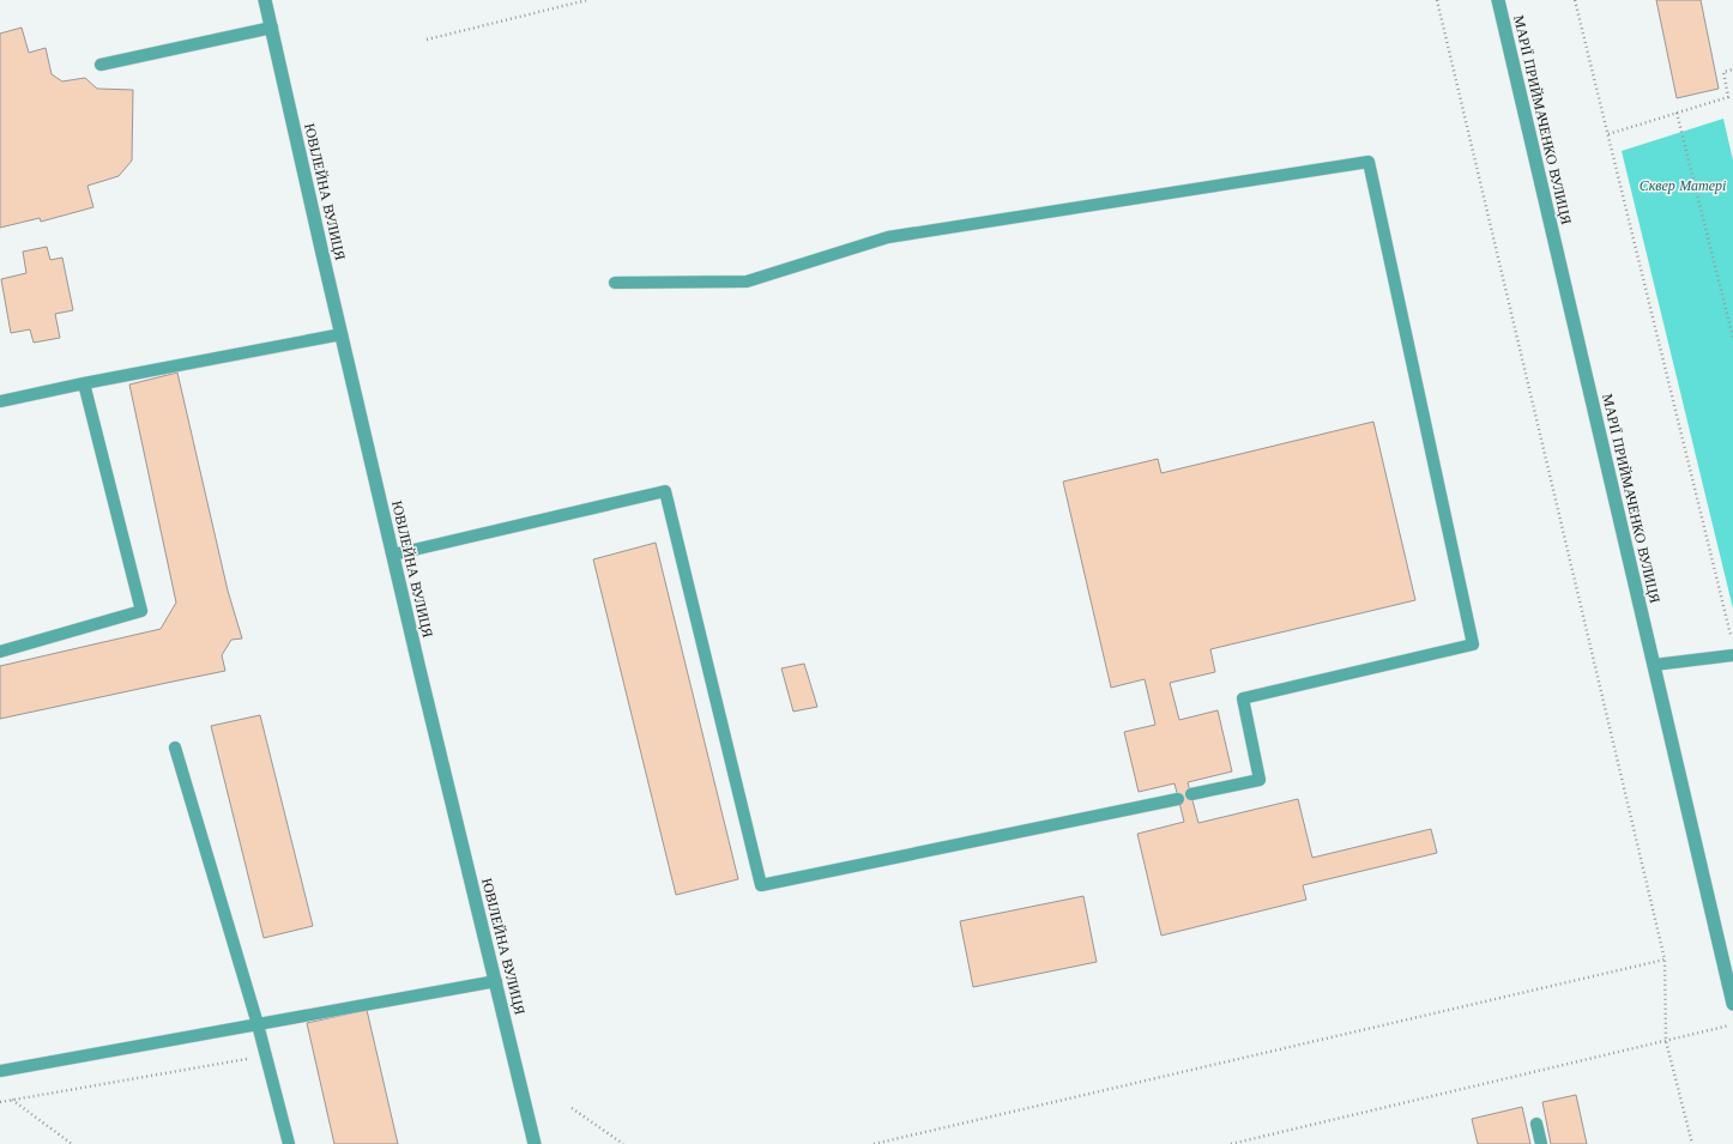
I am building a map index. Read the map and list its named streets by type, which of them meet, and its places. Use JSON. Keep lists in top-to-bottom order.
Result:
{
  "streets": {
    "street": ["МАРІЇ ПРИЙМАЧЕНКО ВУЛИЦЯ", "ЮВІЛЕЙНА ВУЛИЦЯ"]
  },
  "parks": ["Сквер Матері"]
}
